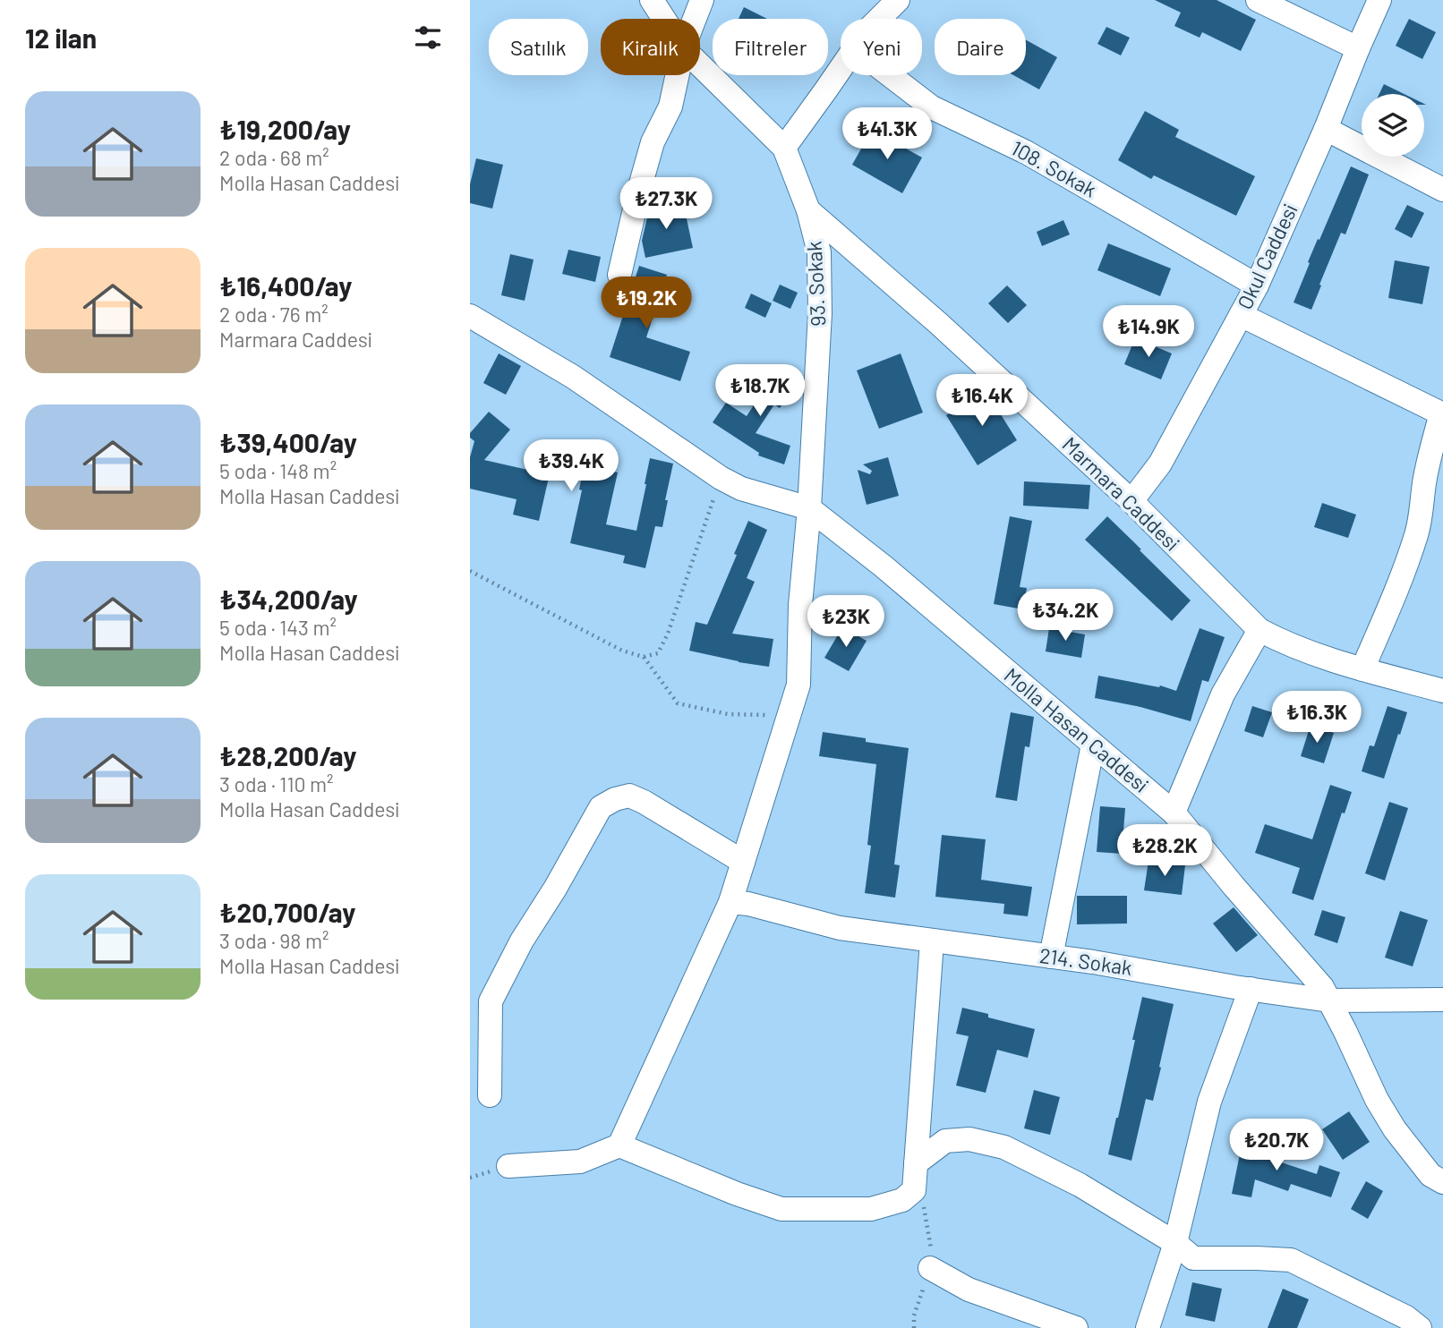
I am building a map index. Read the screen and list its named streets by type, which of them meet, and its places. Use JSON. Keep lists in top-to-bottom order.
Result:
{
  "streets": {
    "street": [
      "108. Sokak",
      "Okul Caddesi",
      "93. Sokak",
      "Marmara Caddesi",
      "Molla Hasan Caddesi",
      "214. Sokak"
    ]
  },
  "crossings": [
    ["108. Sokak", "Okul Caddesi"],
    ["Okul Caddesi", "Marmara Caddesi"],
    ["93. Sokak", "Marmara Caddesi"],
    ["93. Sokak", "Molla Hasan Caddesi"],
    ["93. Sokak", "214. Sokak"],
    ["Molla Hasan Caddesi", "214. Sokak"]
  ],
  "page": {
    "heading": "12 ilan",
    "chip": [
      "Satılık",
      "Kiralık",
      "Filtreler",
      "Yeni",
      "Daire"
    ],
    "list": [
      {
        "name": "₺19,200/ay",
        "note": "2 oda · 68 m² · Molla Hasan Caddesi"
      },
      {
        "name": "₺16,400/ay",
        "note": "2 oda · 76 m² · Marmara Caddesi"
      },
      {
        "name": "₺39,400/ay",
        "note": "5 oda · 148 m² · Molla Hasan Caddesi"
      },
      {
        "name": "₺34,200/ay",
        "note": "5 oda · 143 m² · Molla Hasan Caddesi"
      },
      {
        "name": "₺28,200/ay",
        "note": "3 oda · 110 m² · Molla Hasan Caddesi"
      },
      {
        "name": "₺20,700/ay",
        "note": "3 oda · 98 m² · Molla Hasan Caddesi"
      }
    ],
    "price": [
      "₺41.3K",
      "₺27.3K",
      "₺19.2K",
      "₺14.9K",
      "₺18.7K",
      "₺16.4K",
      "₺39.4K",
      "₺34.2K",
      "₺23K",
      "₺16.3K",
      "₺28.2K",
      "₺20.7K"
    ]
  }
}
